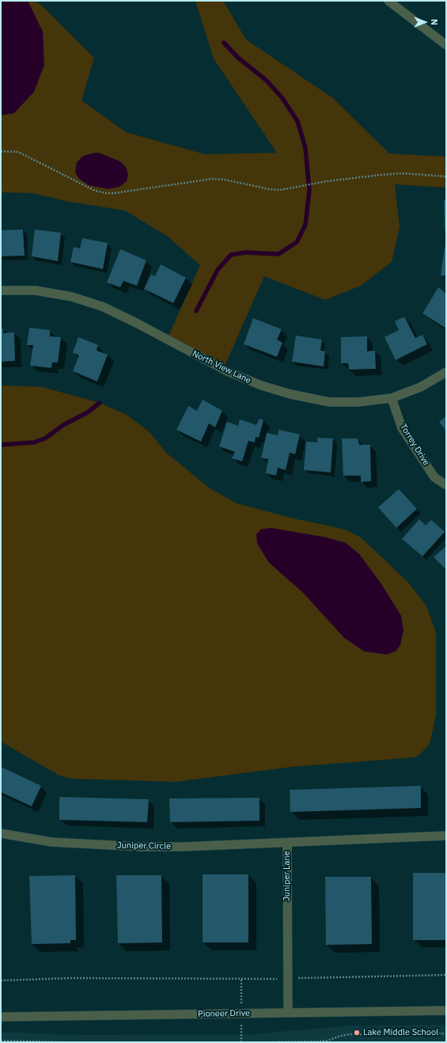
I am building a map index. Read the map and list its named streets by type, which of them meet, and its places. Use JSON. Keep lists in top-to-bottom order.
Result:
{
  "streets": {
    "street": [
      "North View Lane",
      "Torrey Drive",
      "Juniper Circle",
      "Juniper Lane",
      "Pioneer Drive"
    ]
  },
  "crossings": [
    ["North View Lane", "Torrey Drive"],
    ["Juniper Circle", "Juniper Lane"],
    ["Juniper Lane", "Pioneer Drive"]
  ],
  "places": ["Lake Middle School"],
  "north": "right"
}
